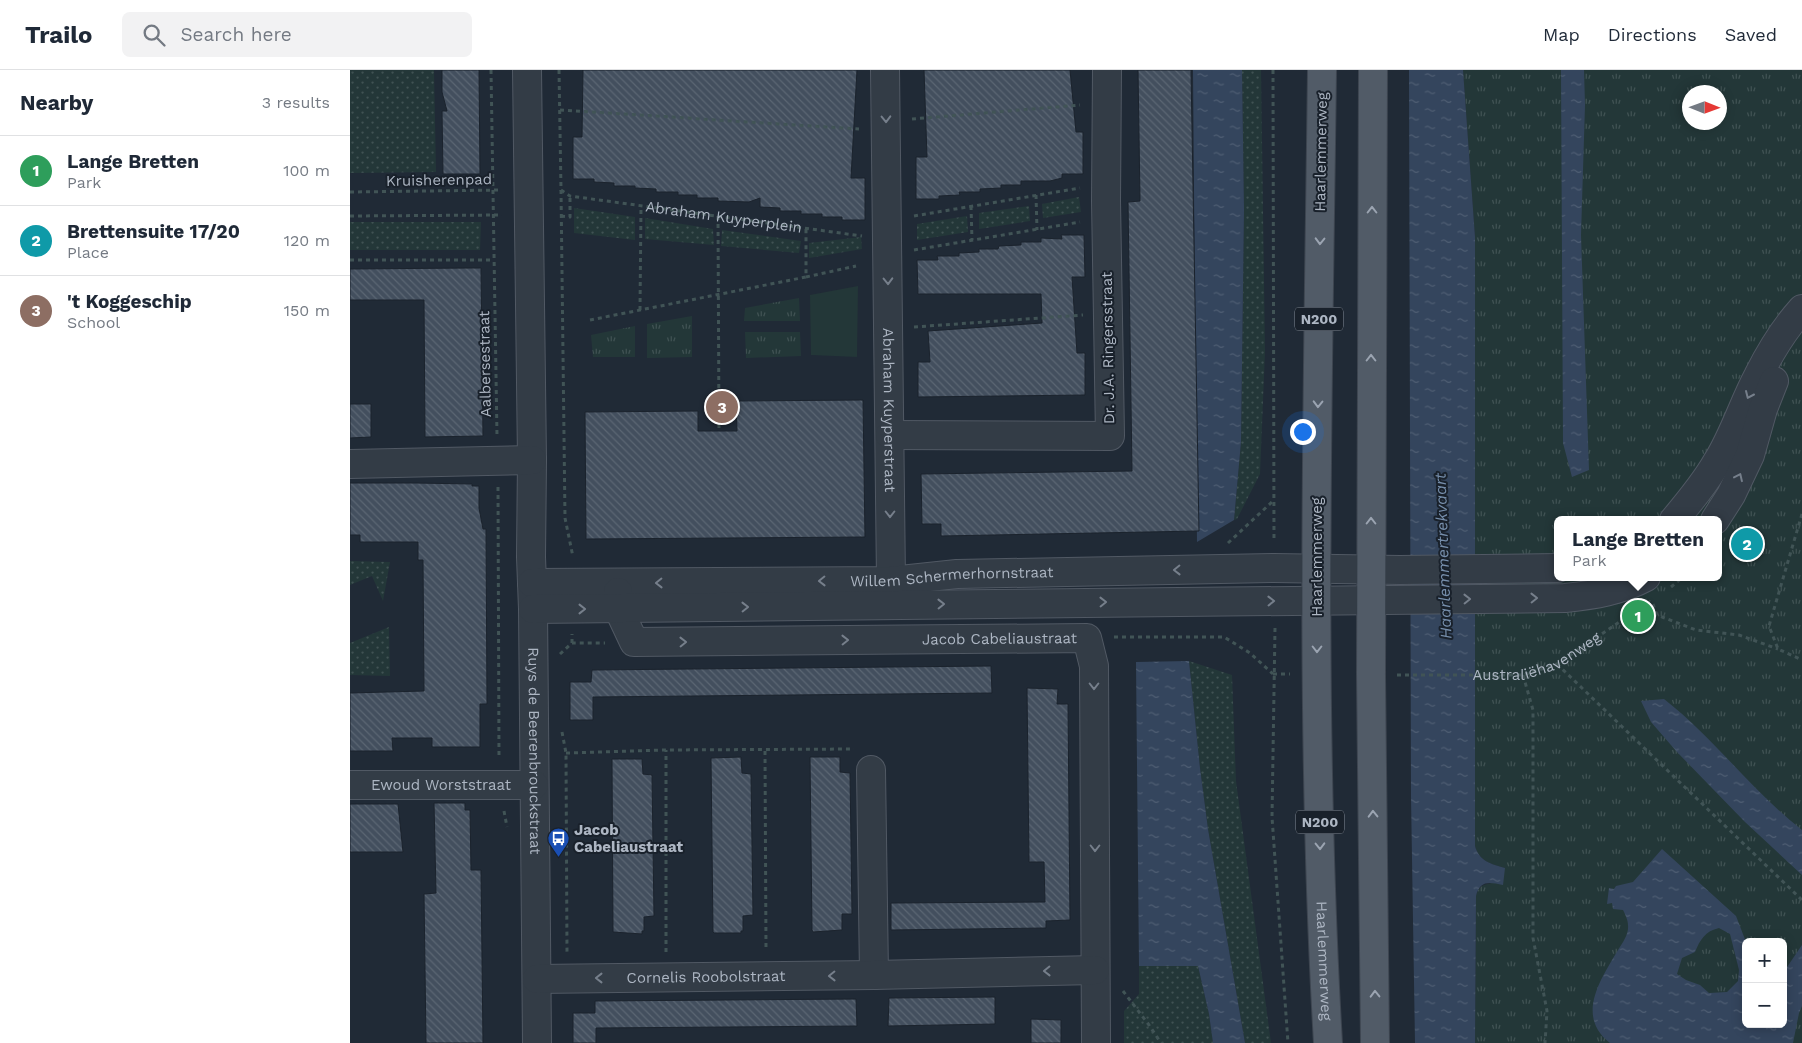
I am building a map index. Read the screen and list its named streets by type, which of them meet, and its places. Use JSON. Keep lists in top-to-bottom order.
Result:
{
  "streets": {
    "main road": ["Haarlemmerweg", "N200"],
    "street": [
      "Dr. J.A. Ringersstraat",
      "Abraham Kuyperstraat",
      "Willem Schermerhornstraat",
      "Jacob Cabeliaustraat",
      "Ruys de Beerenbrouckstraat",
      "Ewoud Worststraat",
      "Cornelis Roobolstraat"
    ],
    "path": [
      "Kruisherenpad",
      "Abraham Kuyperplein",
      "Aalbersestraat",
      "Australiëhavenweg"
    ]
  },
  "crossings": [
    ["Haarlemmerweg", "Willem Schermerhornstraat"],
    ["Kruisherenpad", "Aalbersestraat"],
    ["Abraham Kuyperplein", "Abraham Kuyperstraat"],
    ["Dr. J.A. Ringersstraat", "Abraham Kuyperstraat"],
    ["Aalbersestraat", "Ruys de Beerenbrouckstraat"],
    ["Abraham Kuyperstraat", "Willem Schermerhornstraat"],
    ["Willem Schermerhornstraat", "Ruys de Beerenbrouckstraat"],
    ["Jacob Cabeliaustraat", "Cornelis Roobolstraat"],
    ["Ruys de Beerenbrouckstraat", "Ewoud Worststraat"],
    ["Ruys de Beerenbrouckstraat", "Cornelis Roobolstraat"]
  ],
  "one_way": ["Abraham Kuyperstraat", "Cornelis Roobolstraat"],
  "water": ["Haarlemmertrekvaart"],
  "places": {
    "bus stop": ["Jacob Cabeliaustraat"]
  },
  "north": "right",
  "page": {
    "header": "Trailo",
    "search": "Search here",
    "nav": ["Map", "Directions", "Saved"],
    "heading": ["Nearby", "3 results"],
    "list": [
      {
        "mark": "1",
        "name": "Lange Bretten",
        "note": "Park",
        "value": "100 m"
      },
      {
        "mark": "2",
        "name": "Brettensuite 17/20",
        "note": "Place",
        "value": "120 m"
      },
      {
        "mark": "3",
        "name": "'t Koggeschip",
        "note": "School",
        "value": "150 m"
      }
    ],
    "pins": ["3", "2", "1"],
    "popup": ["Lange Bretten", "Park"],
    "map_buttons": ["+", "−"]
  }
}
